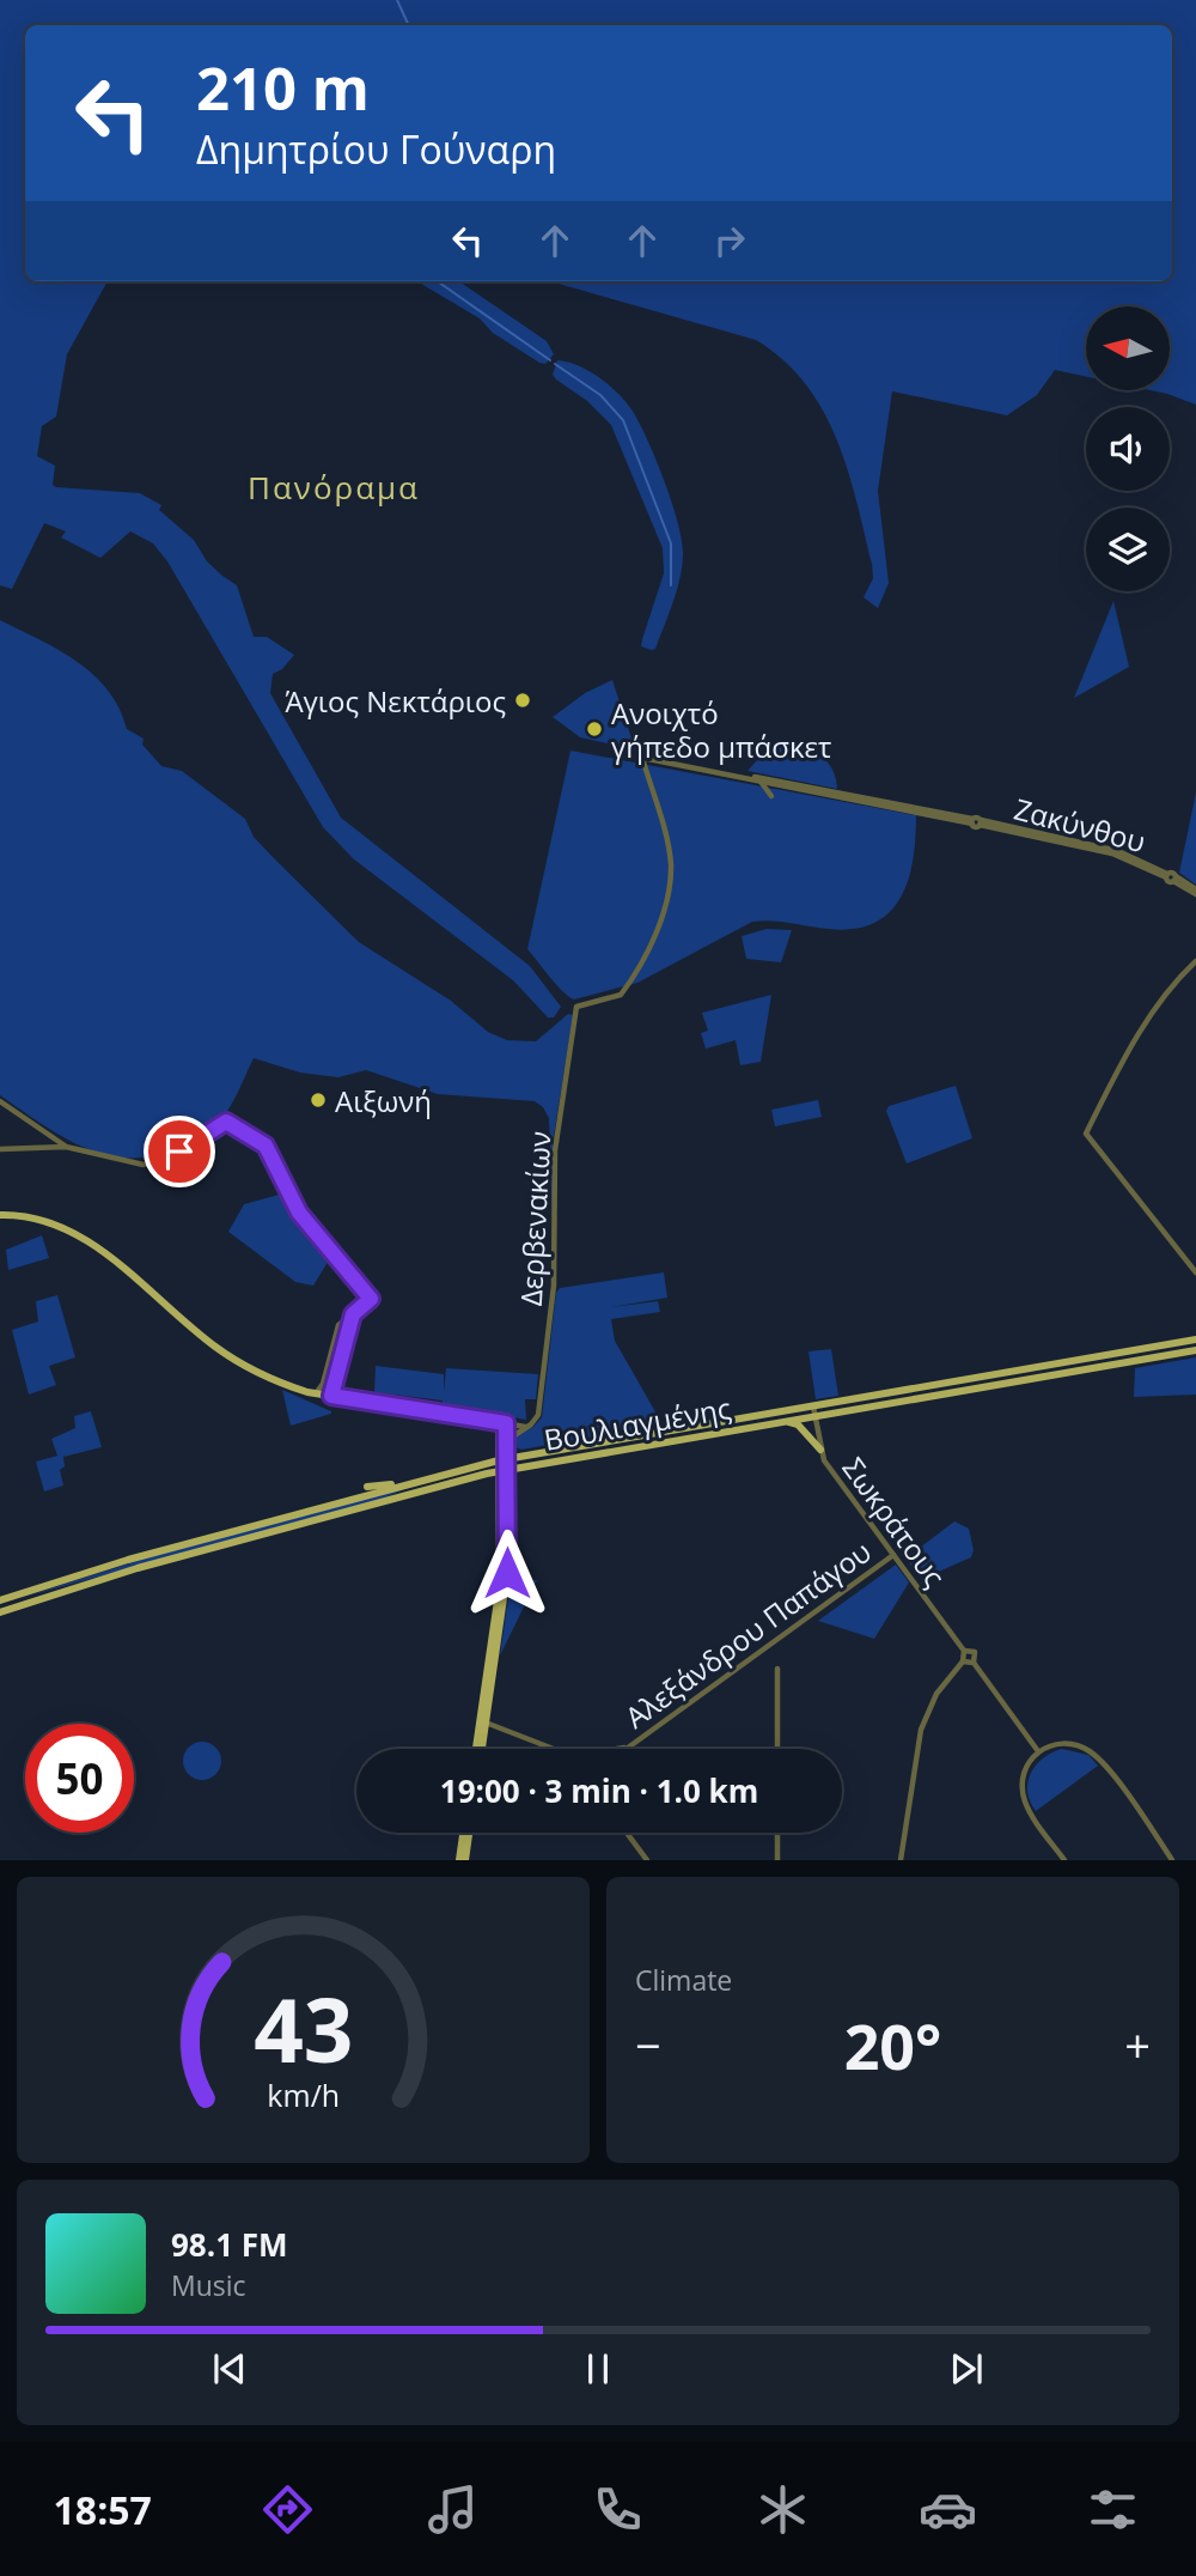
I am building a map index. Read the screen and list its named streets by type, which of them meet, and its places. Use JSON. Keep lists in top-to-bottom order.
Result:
{
  "streets": {
    "main road": ["Βουλιαγμένης"],
    "street": [
      "Ζακύνθου",
      "Δερβενακίων",
      "Σωκράτους",
      "Αλεξάνδρου Παπάγου"
    ]
  },
  "crossings": [
    ["Ζακύνθου", "Δερβενακίων"],
    ["Βουλιαγμένης", "Σωκράτους"],
    ["Σωκράτους", "Αλεξάνδρου Παπάγου"]
  ],
  "districts": ["Πανόραμα"],
  "places": ["Άγιος Νεκτάριος", "Ανοιχτό γήπεδο μπάσκετ", "Αιξωνή"],
  "north": "left",
  "page": {
    "turn": ["210 m", "Δημητρίου Γούναρη"],
    "limit": "50",
    "trip": "19:00 · 3 min · 1.0 km",
    "tile": "Climate",
    "heat": ["−", "20°", "+"],
    "song": ["98.1 FM", "Music"],
    "tabs": "18:57",
    "gauge": ["43", "km/h"]
  }
}
